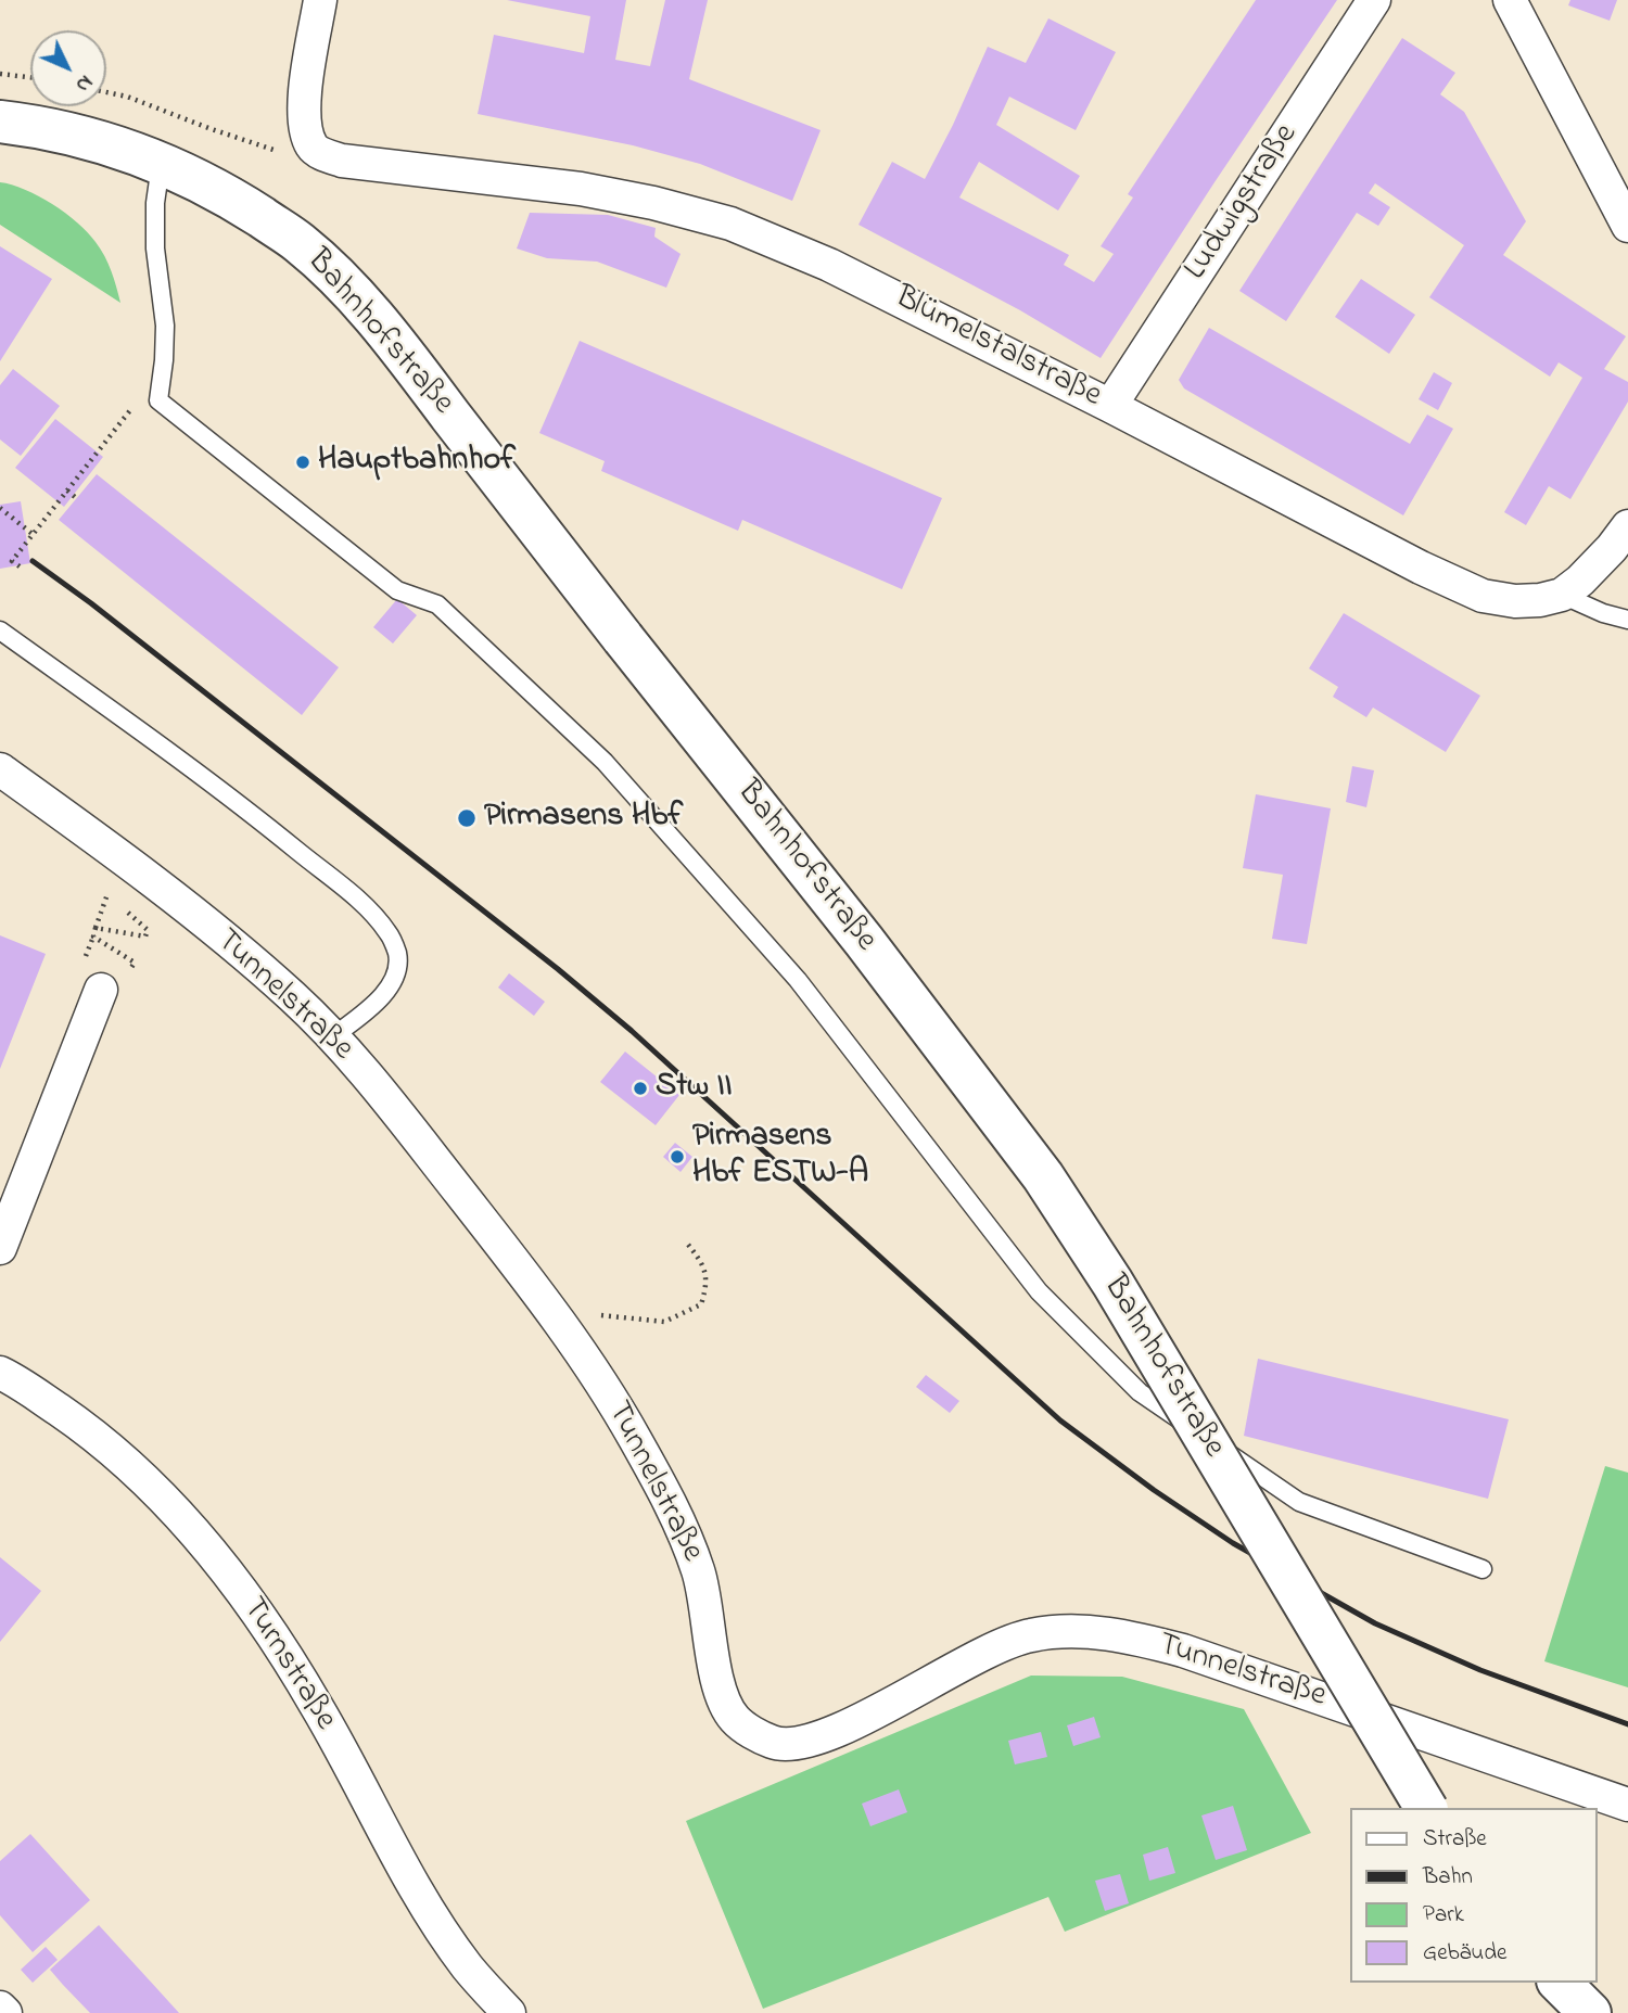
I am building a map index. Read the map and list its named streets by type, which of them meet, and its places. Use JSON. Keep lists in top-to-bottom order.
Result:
{
  "streets": {
    "street": [
      "Ludwigstraße",
      "Bahnhofstraße",
      "Blümelstalstraße",
      "Tunnelstraße",
      "Turnstraße"
    ]
  },
  "crossings": [
    ["Ludwigstraße", "Blümelstalstraße"]
  ],
  "places": [
    "Hauptbahnhof",
    "Pirmasens Hbf",
    "Stw II",
    "Pirmasens Hbf ESTW-A"
  ],
  "legend": [
    "Straße",
    "Bahn",
    "Park",
    "Gebäude"
  ],
  "north": "bottom right"
}
